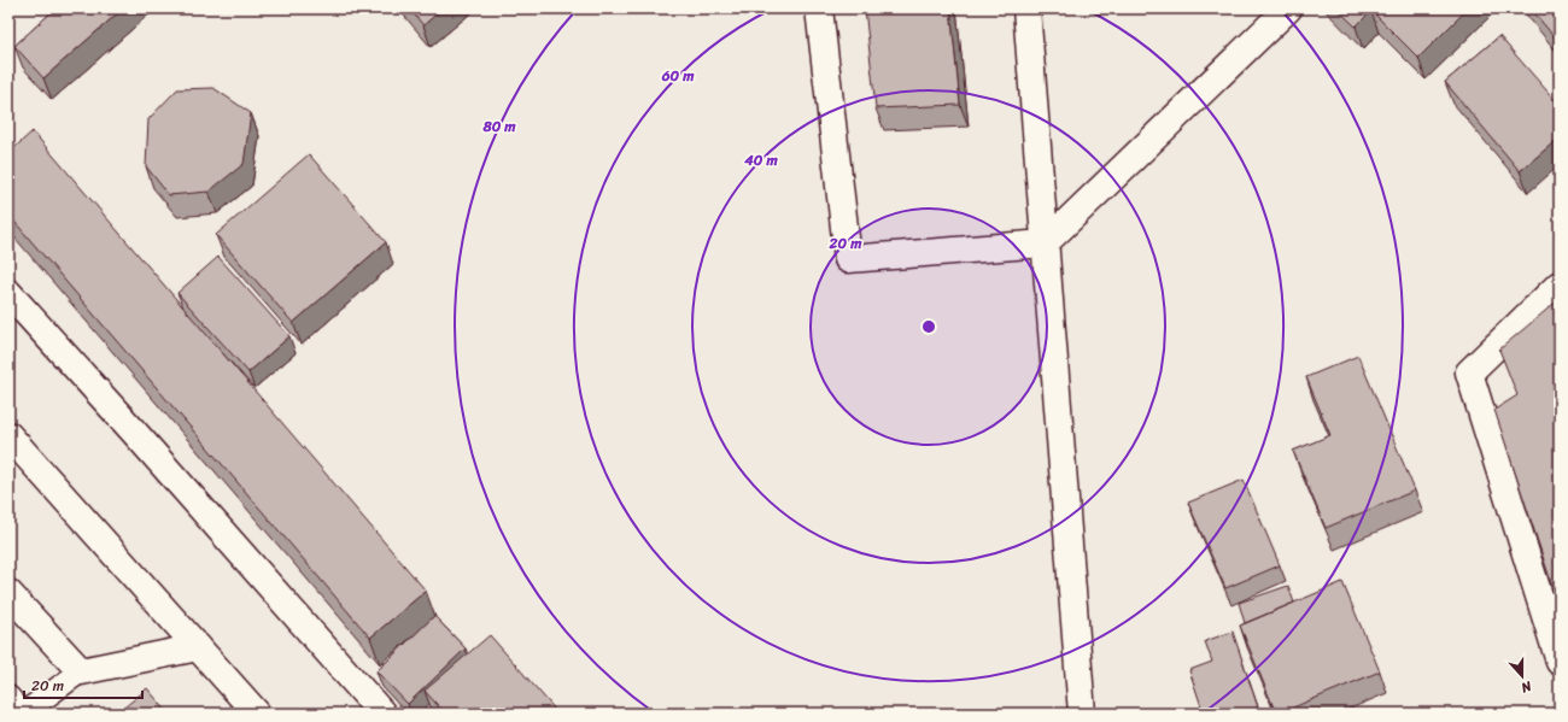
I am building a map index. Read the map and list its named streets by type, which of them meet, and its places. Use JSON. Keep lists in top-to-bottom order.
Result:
{
  "scale_bar": "20 m",
  "north": "bottom",
  "rings": [
    "60 m",
    "80 m",
    "40 m",
    "20 m"
  ]
}
